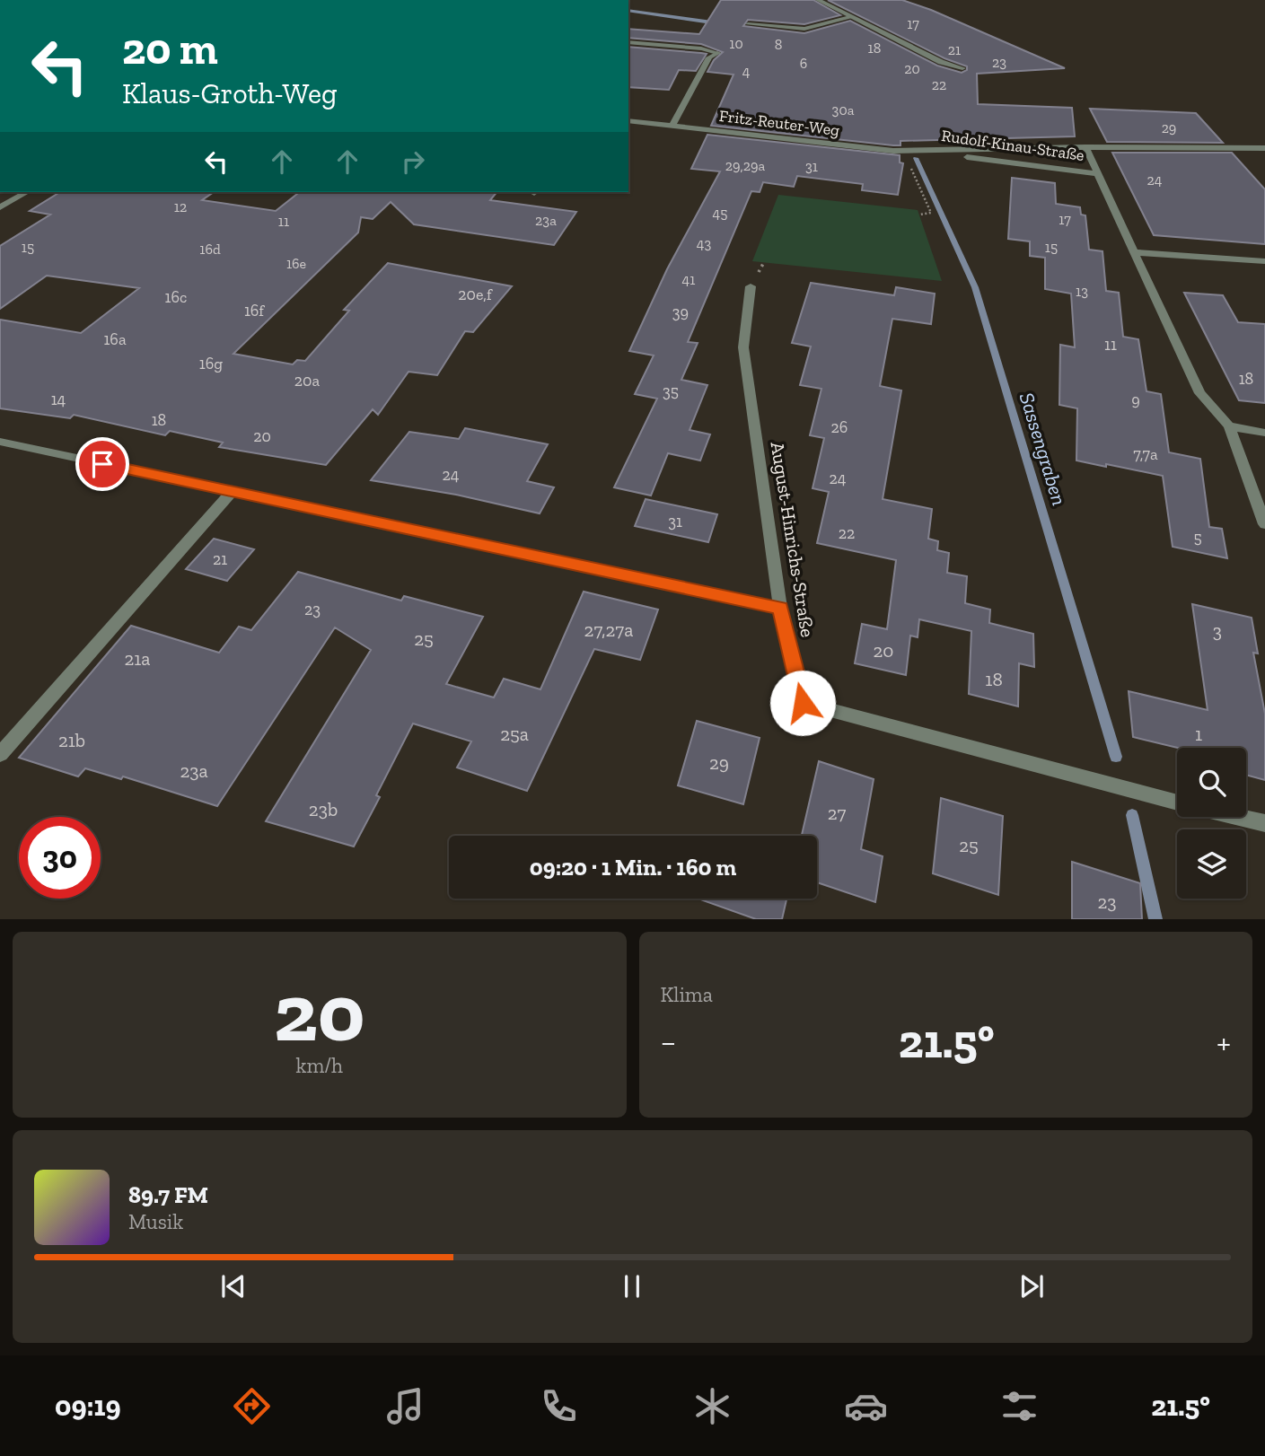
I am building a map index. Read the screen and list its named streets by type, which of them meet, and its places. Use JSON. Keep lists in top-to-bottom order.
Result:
{
  "streets": {
    "street": ["Fritz-Reuter-Weg", "Rudolf-Kinau-Straße", "August-Hinrichs-Straße"]
  },
  "crossings": [
    ["Fritz-Reuter-Weg", "Rudolf-Kinau-Straße"]
  ],
  "water": ["Sassengraben"],
  "house_numbers": [
    "17",
    "10",
    "8",
    "18",
    "21",
    "23",
    "6",
    "20",
    "4",
    "22",
    "30a",
    "29",
    "29,29a",
    "31",
    "24",
    "12",
    "45",
    "17",
    "23a",
    "11",
    "43",
    "15",
    "15",
    "16d",
    "16e",
    "41",
    "13",
    "20e,f",
    "16c",
    "16f",
    "39",
    "16a",
    "11",
    "16g",
    "18",
    "20a",
    "35",
    "14",
    "9",
    "18",
    "26",
    "20",
    "7,7a",
    "24",
    "24",
    "31",
    "22",
    "5",
    "21",
    "23",
    "27,27a",
    "3",
    "25",
    "20",
    "21a",
    "18",
    "25a",
    "1",
    "21b",
    "29",
    "23a",
    "23b",
    "27",
    "25",
    "23"
  ],
  "page": {
    "turn": ["20 m", "Klaus-Groth-Weg"],
    "limit": "30",
    "trip": "09:20 · 1 Min. · 160 m",
    "tile": [
      ["20", "km/h"],
      "Klima"
    ],
    "heat": ["−", "21.5°", "+"],
    "song": ["89.7 FM", "Musik"],
    "tabs": ["09:19", "21.5°"]
  }
}
